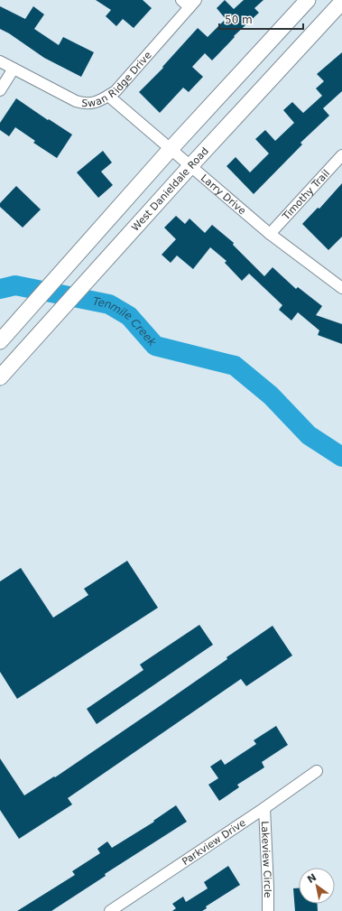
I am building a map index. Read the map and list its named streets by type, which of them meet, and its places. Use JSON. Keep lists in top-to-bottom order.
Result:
{
  "streets": {
    "main road": ["West Danieldale Road"],
    "street": [
      "Swan Ridge Drive",
      "Larry Drive",
      "Timothy Trail",
      "Parkview Drive",
      "Lakeview Circle"
    ]
  },
  "crossings": [
    ["Swan Ridge Drive", "Larry Drive"],
    ["West Danieldale Road", "Larry Drive"],
    ["Larry Drive", "Timothy Trail"],
    ["Parkview Drive", "Lakeview Circle"]
  ],
  "water": ["Tenmile Creek"],
  "scale_bar": "50 m",
  "north": "top left"
}
